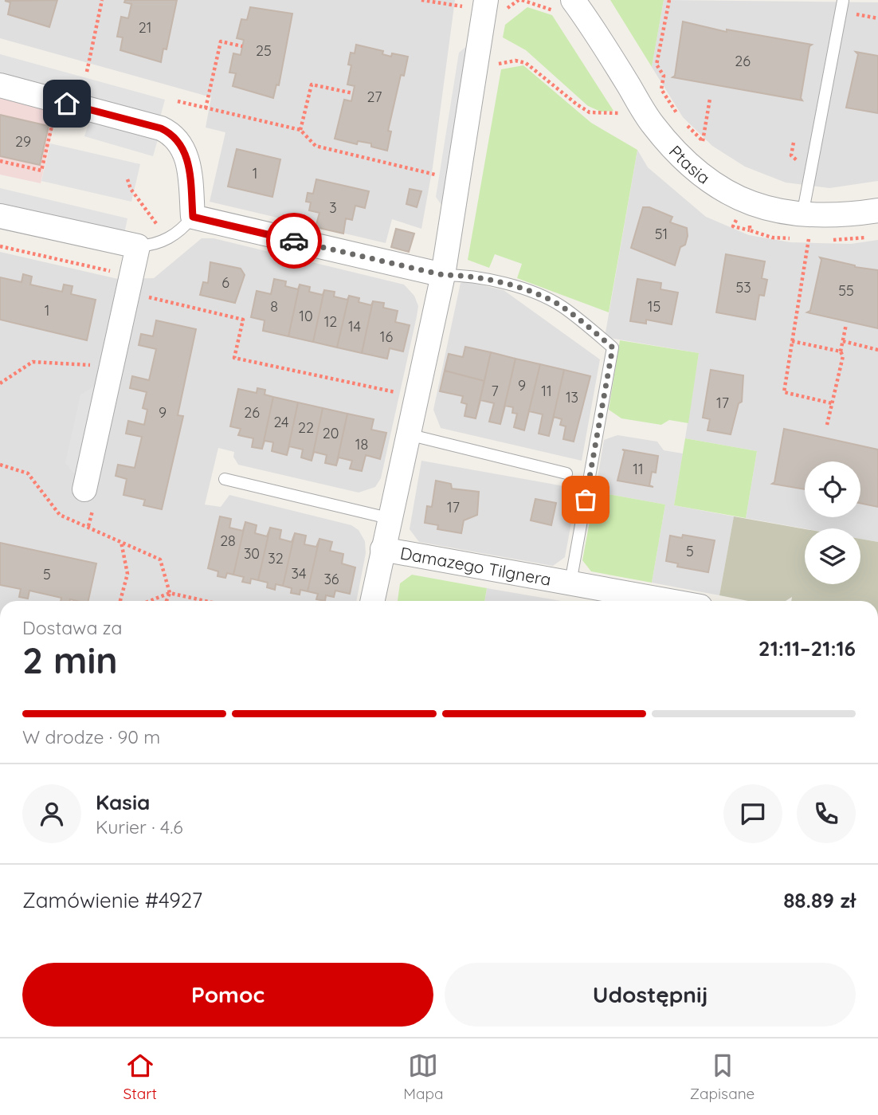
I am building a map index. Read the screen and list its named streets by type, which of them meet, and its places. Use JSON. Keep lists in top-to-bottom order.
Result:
{
  "streets": {
    "street": ["Ptasia", "Damazego Tilgnera"]
  },
  "house_numbers": [
    "21",
    "25",
    "26",
    "27",
    "29",
    "1",
    "3",
    "51",
    "6",
    "53",
    "55",
    "8",
    "15",
    "1",
    "10",
    "12",
    "14",
    "16",
    "9",
    "7",
    "11",
    "13",
    "17",
    "9",
    "26",
    "24",
    "22",
    "20",
    "18",
    "11",
    "17",
    "28",
    "5",
    "30",
    "32",
    "34",
    "5",
    "36"
  ],
  "page": {
    "heading": ["2 min", "Dostawa za", "21:11–21:16"],
    "panel": [
      "Kasia",
      "Kurier · 4.6",
      "Zamówienie #4927",
      "88.89 zł"
    ],
    "bar": "W drodze · 90 m",
    "buttons": ["Pomoc", "Udostępnij"],
    "tabs": ["Start", "Mapa", "Zapisane"]
  }
}
